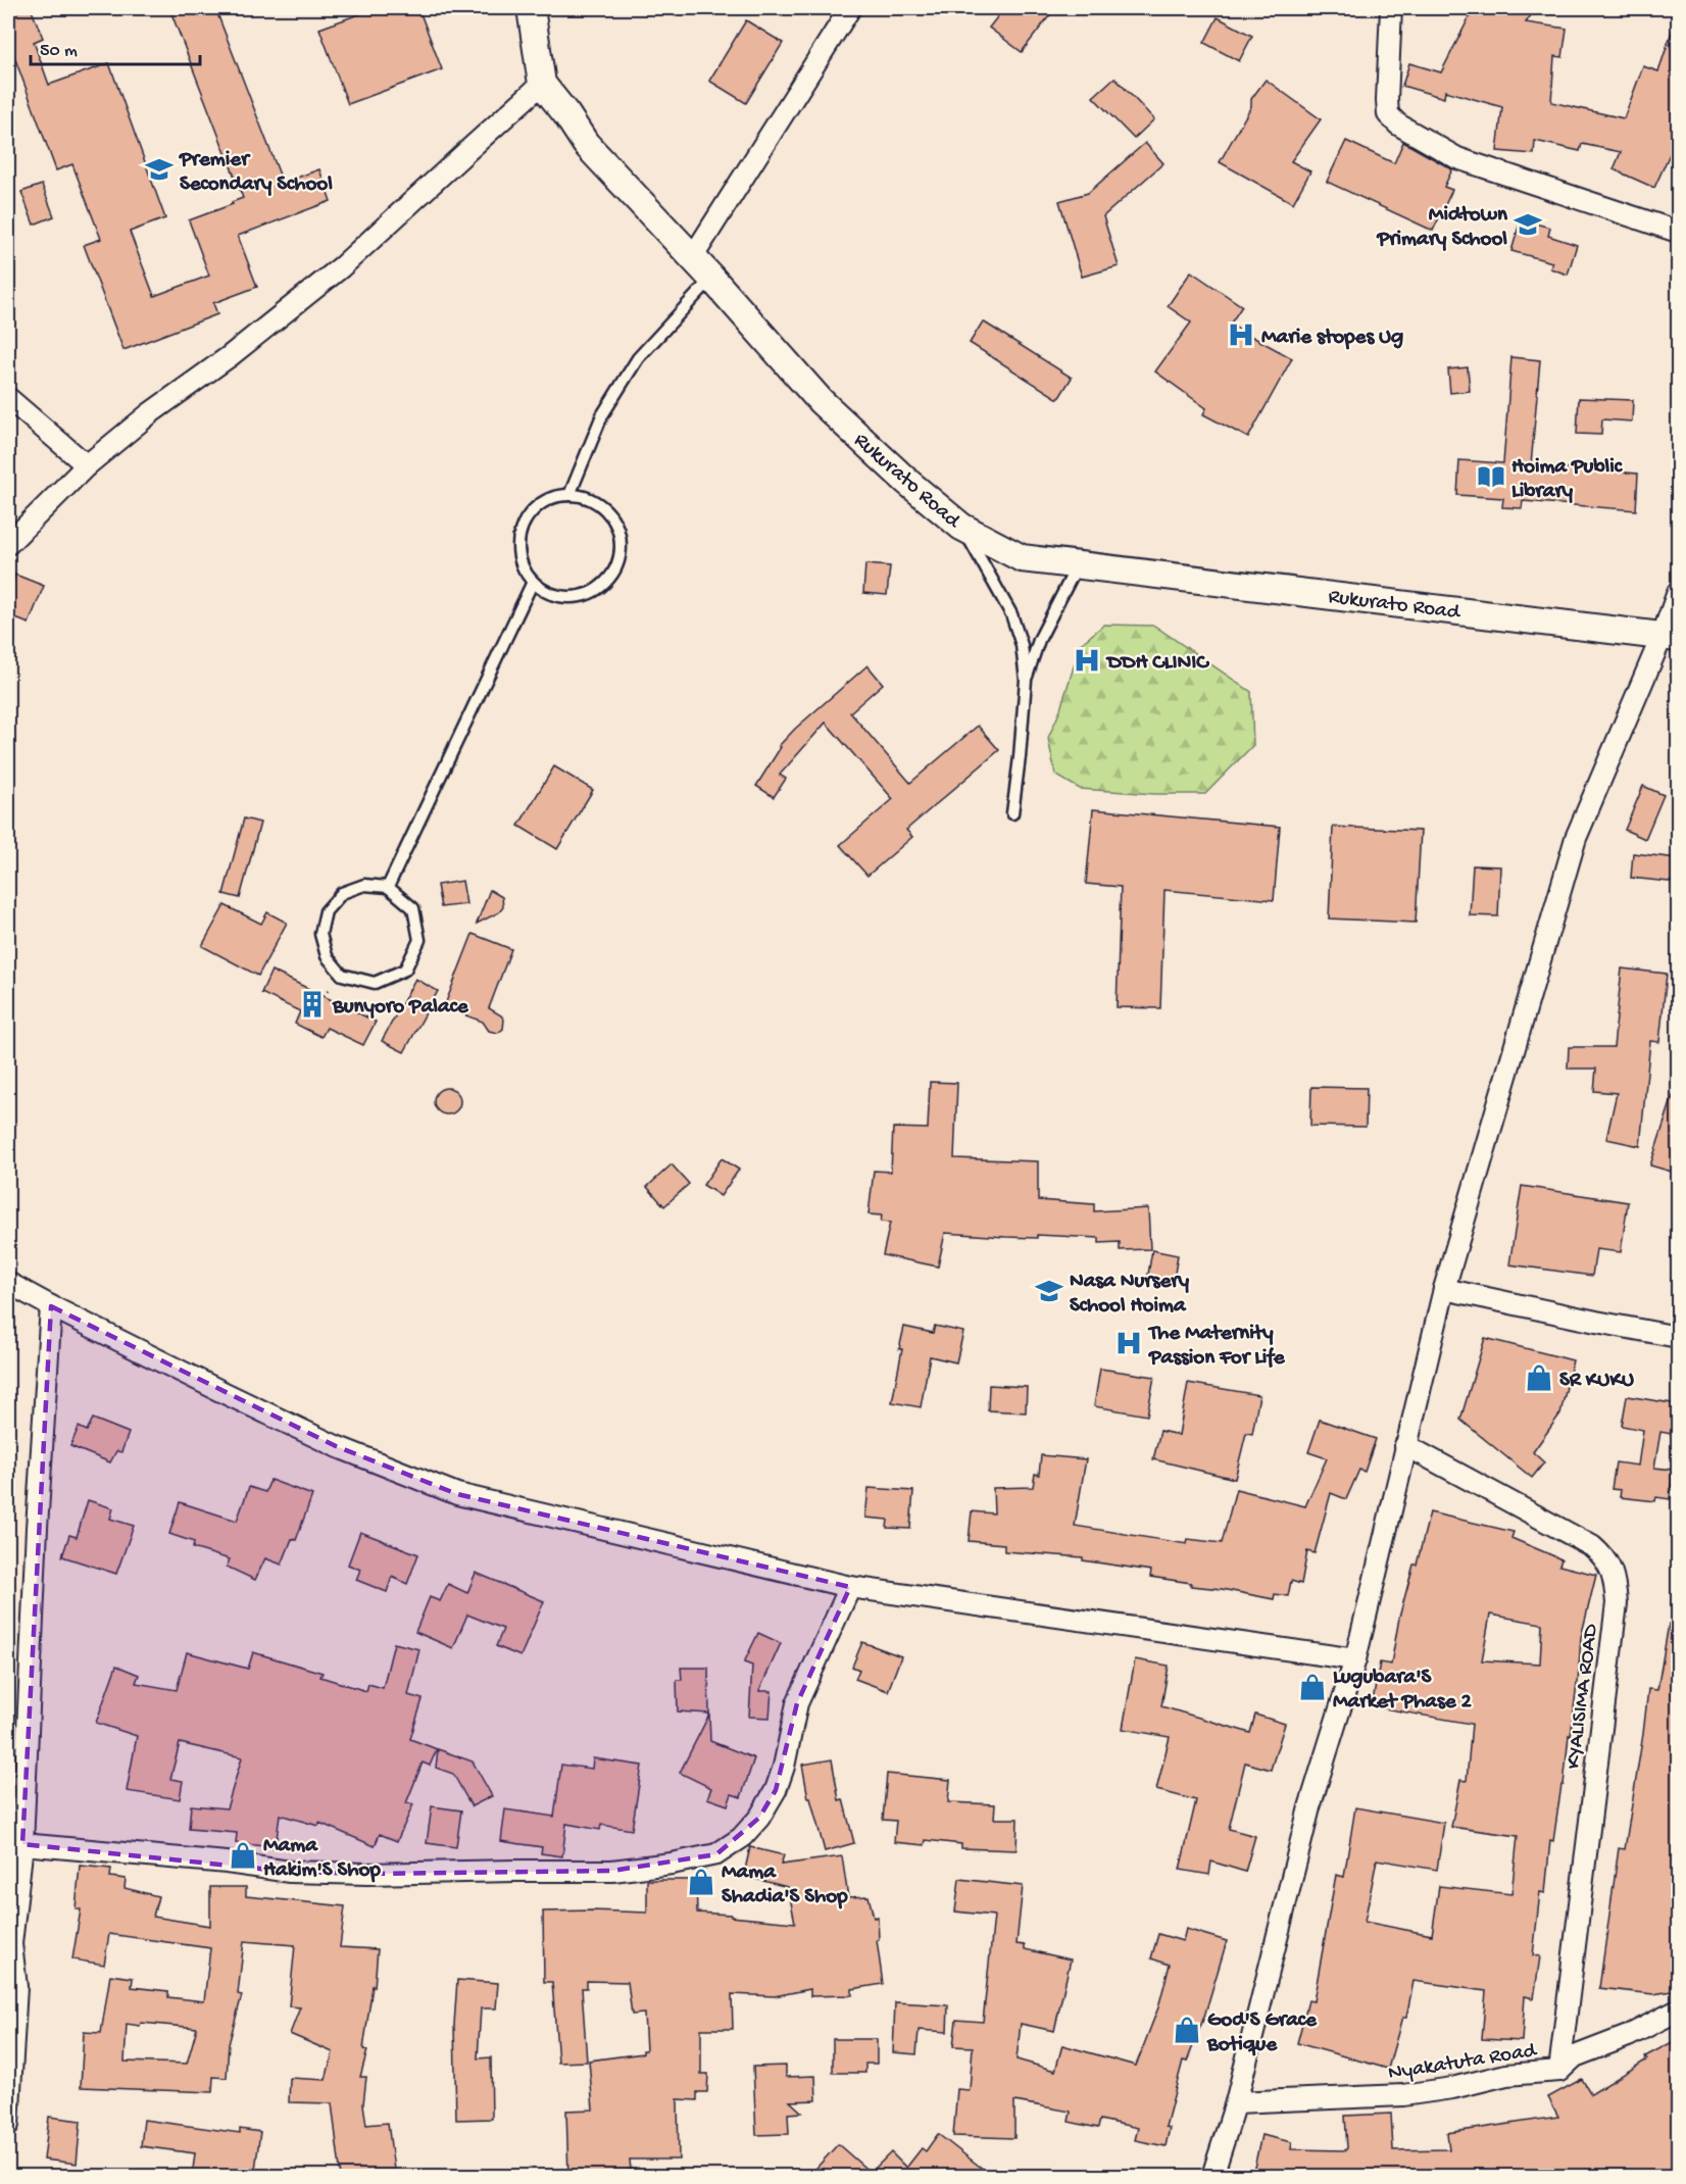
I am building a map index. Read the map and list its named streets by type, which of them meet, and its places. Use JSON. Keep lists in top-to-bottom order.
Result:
{
  "streets": {
    "street": ["Rukurato Road", "KYALISIMA ROAD", "Nyakatuta Road"]
  },
  "crossings": [
    ["KYALISIMA ROAD", "Nyakatuta Road"]
  ],
  "places": {
    "school or university": ["Premier Secondary School", "Midtown Primary School", "Nasa Nursery School Hoima"],
    "hospital": ["Marie stopes Ug", "DDH CLINIC", "The Maternity Passion For Life"],
    "library": ["Hoima Public Library"],
    "building": ["Bunyoro Palace"],
    "shop": [
      "SR KUKU",
      "Lugubara'S Market Phase 2",
      "Mama Hakim'S Shop",
      "Mama Shadia'S Shop",
      "God'S Grace Botique"
    ]
  },
  "scale_bar": "50 m"
}
